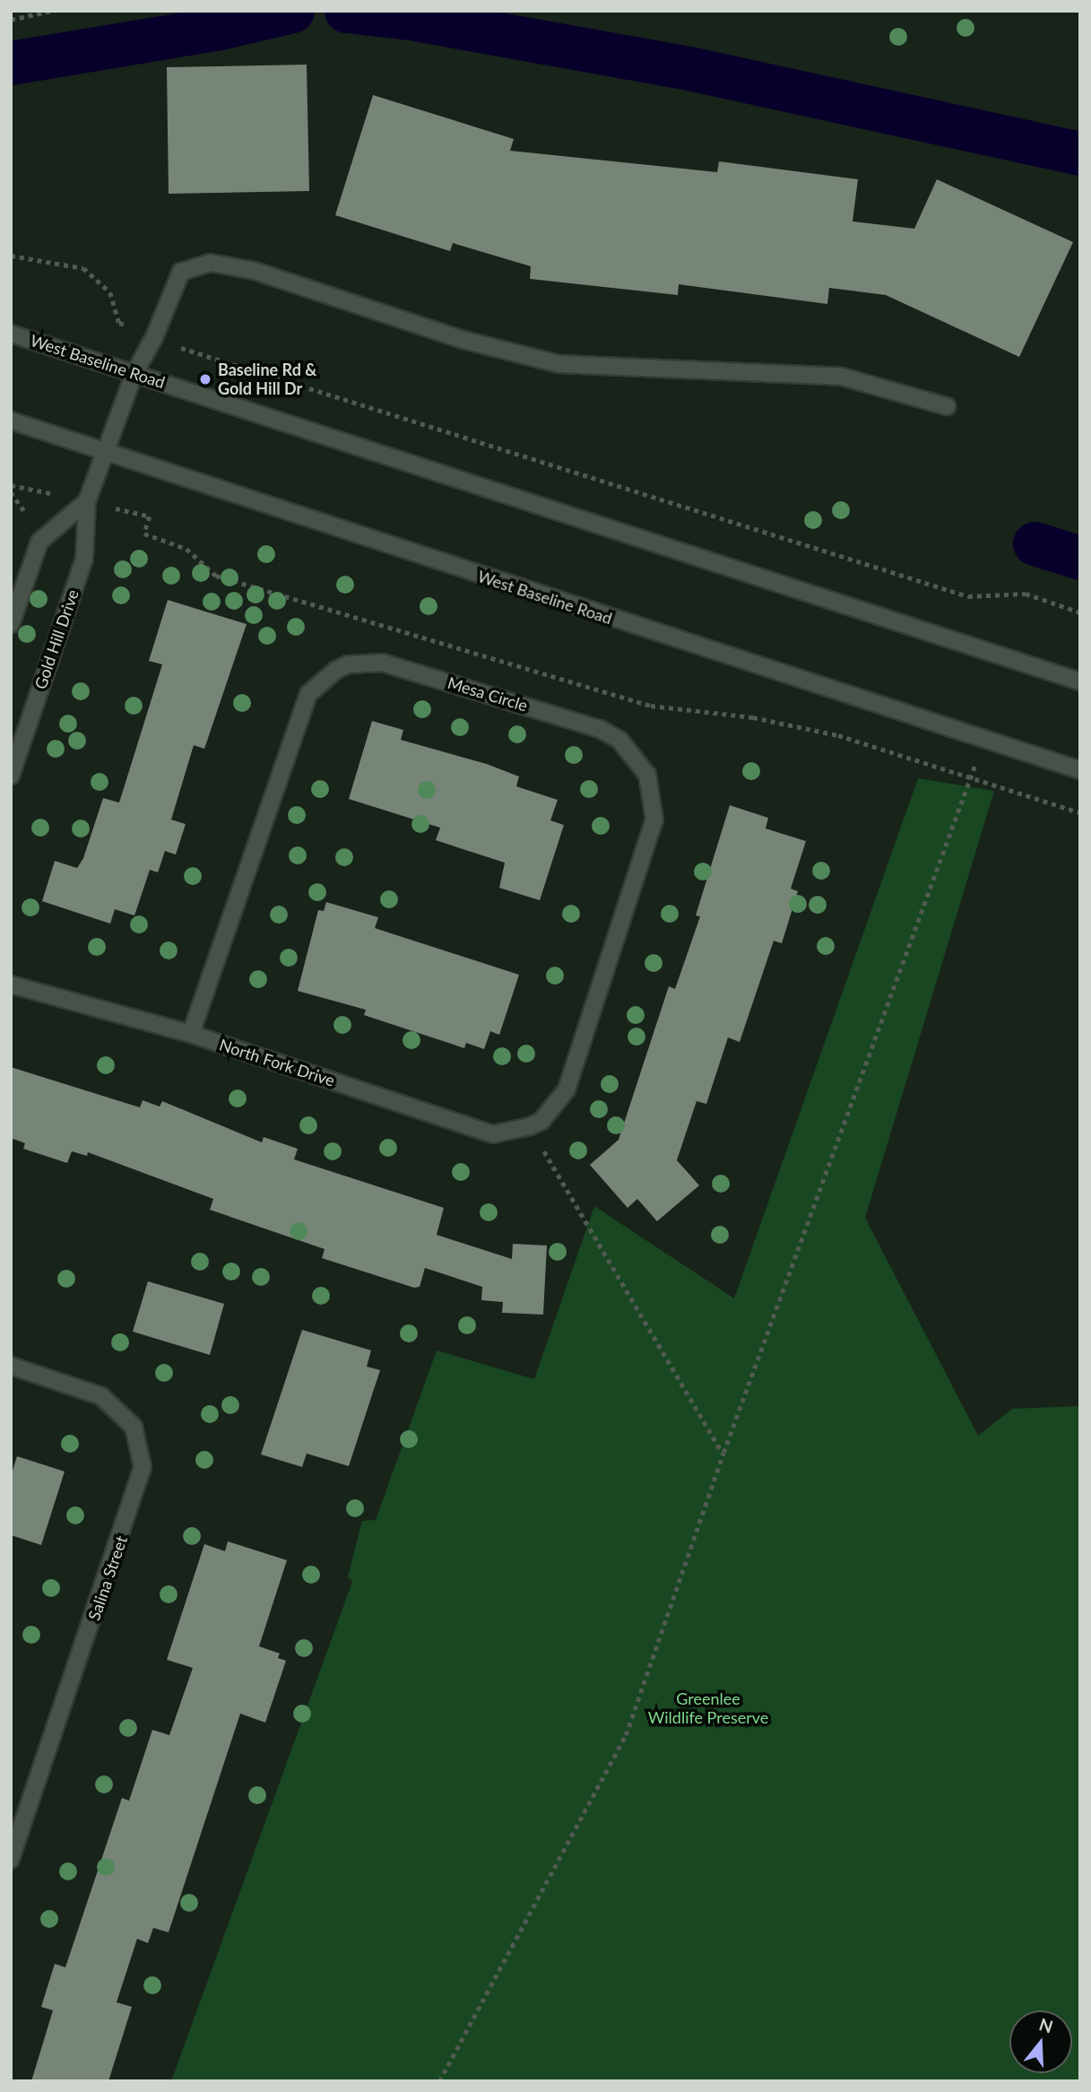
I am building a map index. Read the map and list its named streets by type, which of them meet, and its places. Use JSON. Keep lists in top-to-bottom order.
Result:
{
  "streets": {
    "street": [
      "West Baseline Road",
      "Gold Hill Drive",
      "Mesa Circle",
      "North Fork Drive",
      "Salina Street"
    ]
  },
  "crossings": [
    ["West Baseline Road", "Gold Hill Drive"],
    ["Mesa Circle", "North Fork Drive"]
  ],
  "parks": ["Greenlee Wildlife Preserve"],
  "places": ["Baseline Rd & Gold Hill Dr"],
  "north": "top"
}
